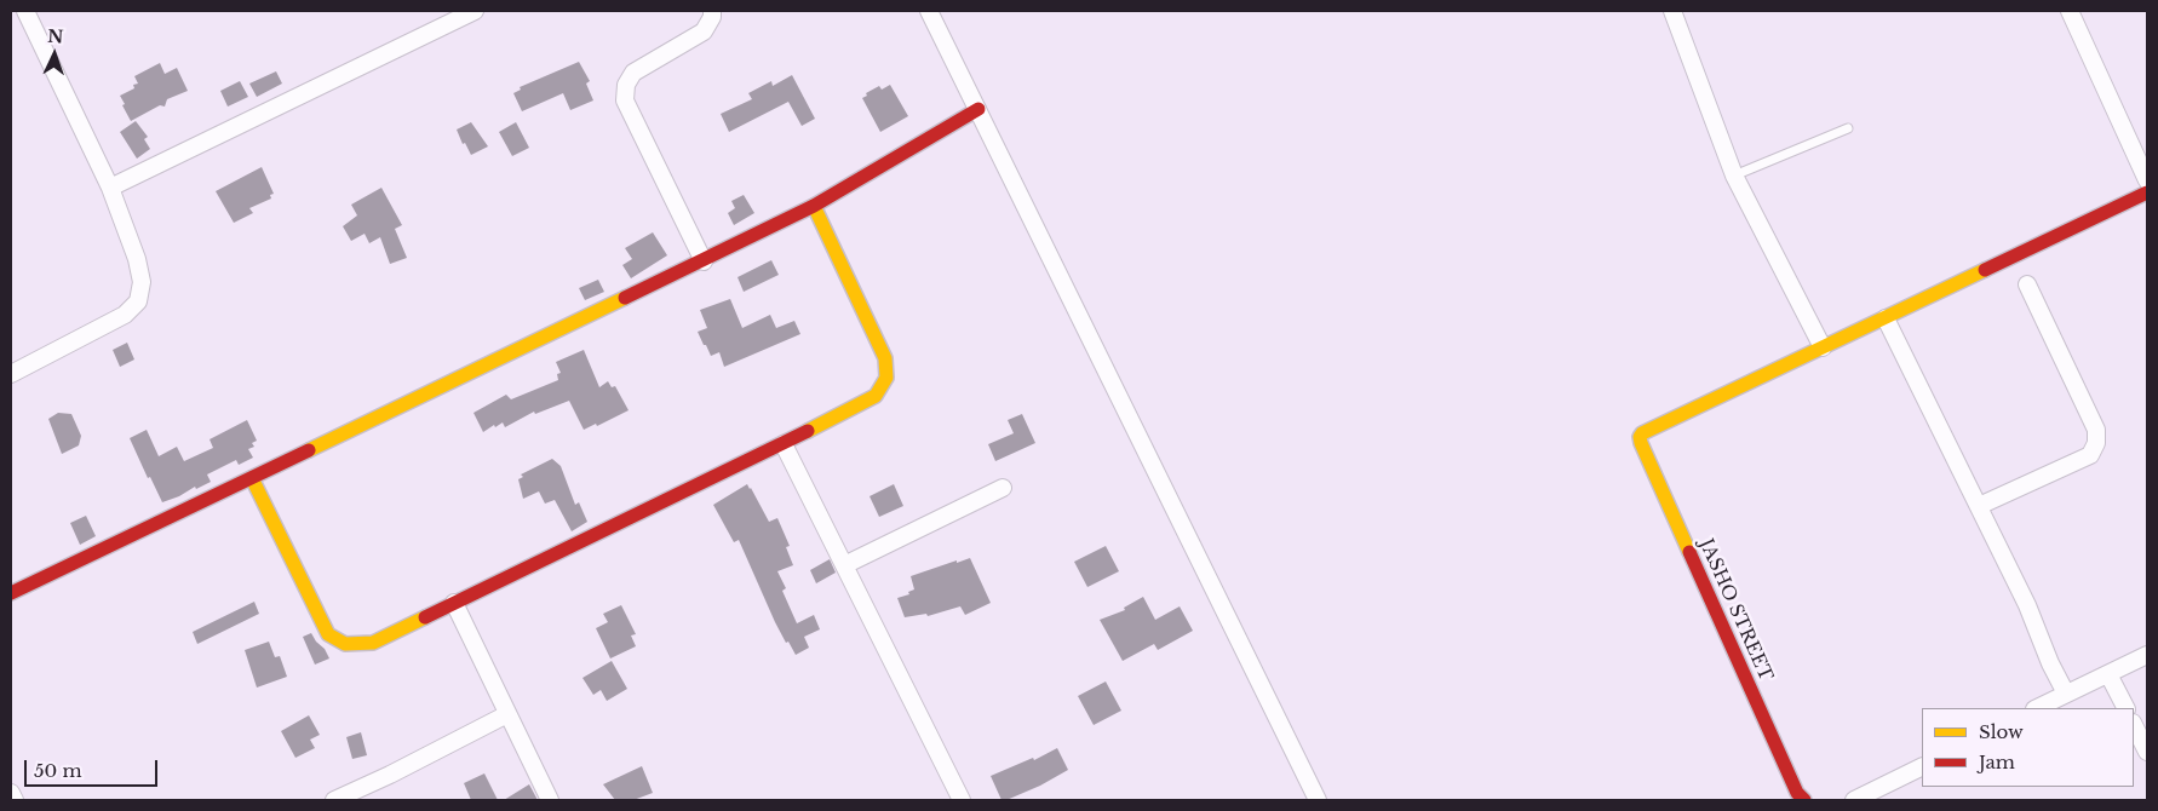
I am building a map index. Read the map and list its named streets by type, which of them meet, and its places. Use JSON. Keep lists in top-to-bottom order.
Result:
{
  "streets": {
    "street": ["JASHO STREET"]
  },
  "legend": ["Slow", "Jam"],
  "scale_bar": "50 m",
  "north": "top"
}
